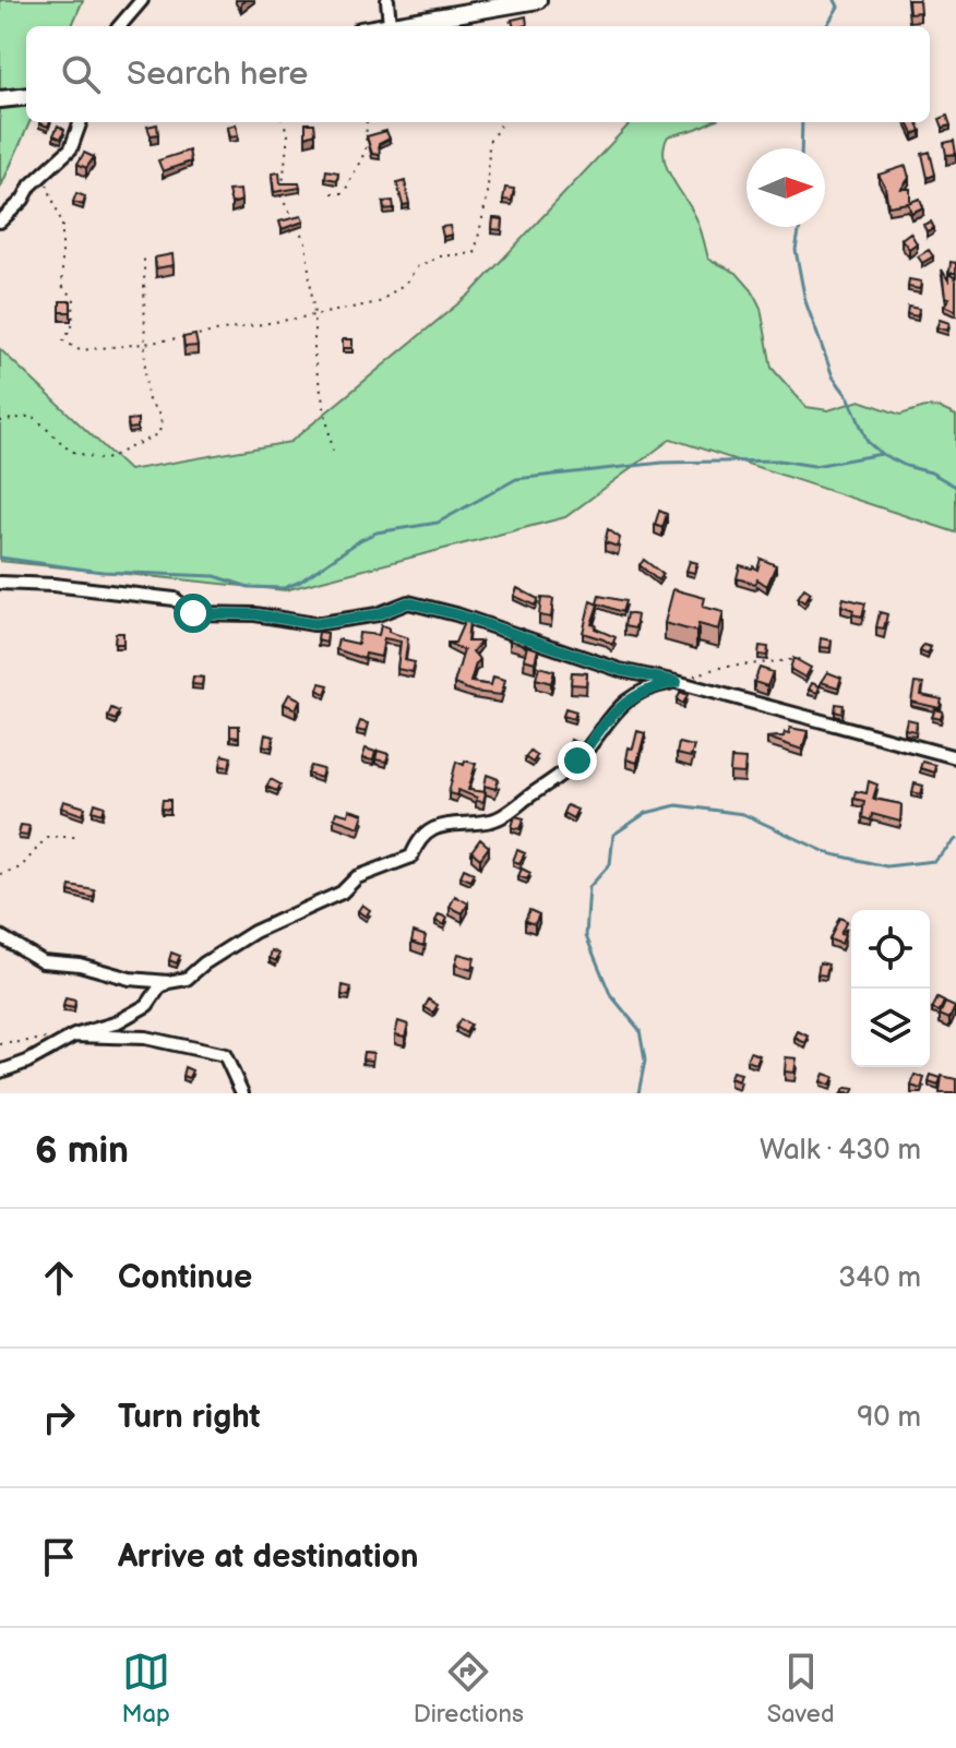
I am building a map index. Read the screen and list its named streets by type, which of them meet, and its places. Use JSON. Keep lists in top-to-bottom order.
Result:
{
  "north": "right",
  "page": {
    "search": "Search here",
    "heading": ["6 min", "Walk · 430 m"],
    "list": [
      ["Continue", "340 m"],
      ["Turn right", "90 m"],
      "Arrive at destination"
    ],
    "nav": ["Map", "Directions", "Saved"]
  }
}
